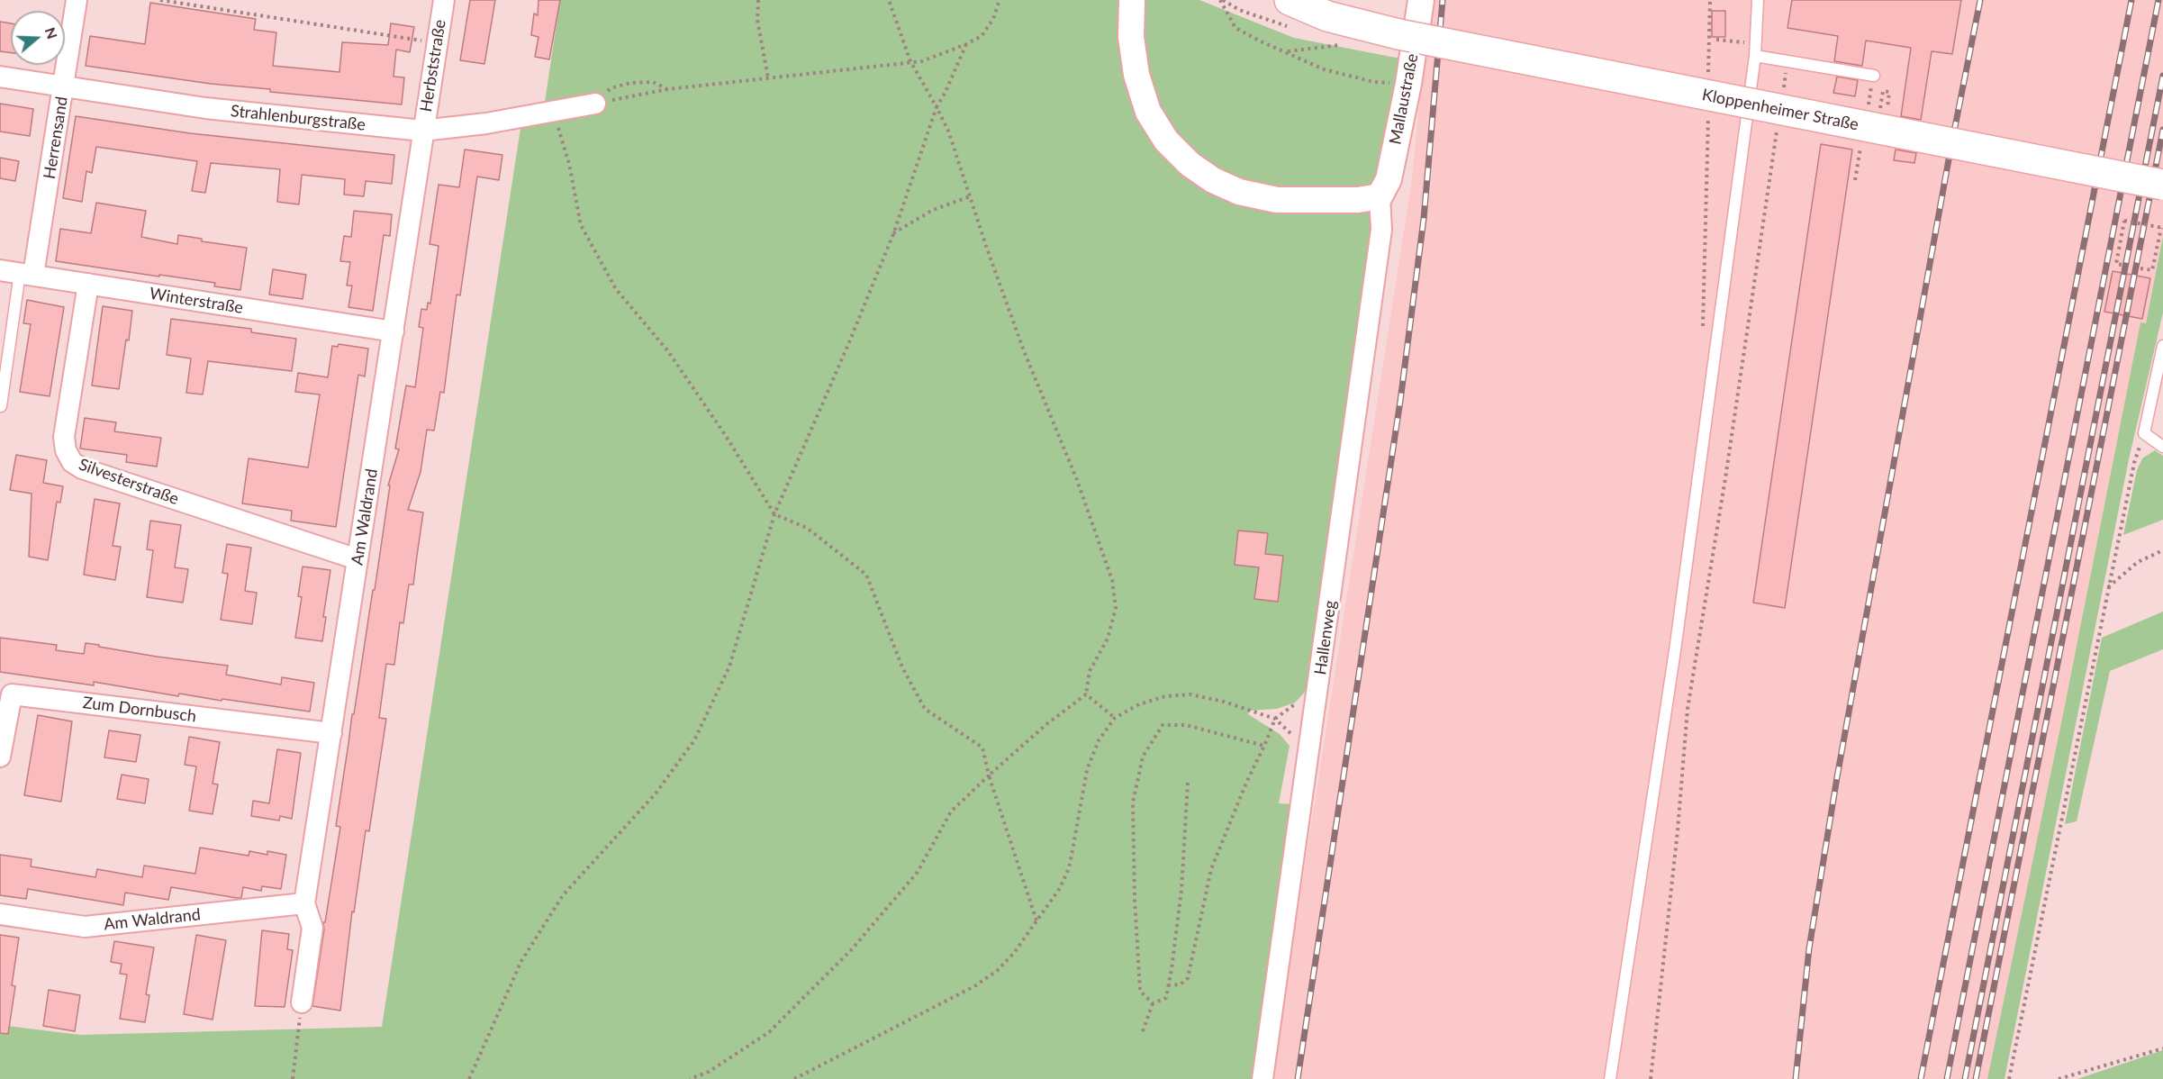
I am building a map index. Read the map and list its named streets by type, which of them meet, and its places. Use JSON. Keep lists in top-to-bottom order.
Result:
{
  "streets": {
    "main road": ["Kloppenheimer Straße"],
    "street": [
      "Herbststraße",
      "Mallaustraße",
      "Strahlenburgstraße",
      "Herrensand",
      "Winterstraße",
      "Silvesterstraße",
      "Am Waldrand",
      "Hallenweg",
      "Zum Dornbusch"
    ]
  },
  "crossings": [
    ["Herbststraße", "Strahlenburgstraße"],
    ["Herbststraße", "Am Waldrand"],
    ["Mallaustraße", "Hallenweg"],
    ["Strahlenburgstraße", "Herrensand"],
    ["Strahlenburgstraße", "Am Waldrand"],
    ["Herrensand", "Winterstraße"],
    ["Winterstraße", "Silvesterstraße"],
    ["Winterstraße", "Am Waldrand"],
    ["Silvesterstraße", "Am Waldrand"],
    ["Am Waldrand", "Zum Dornbusch"]
  ],
  "north": "right"
}
